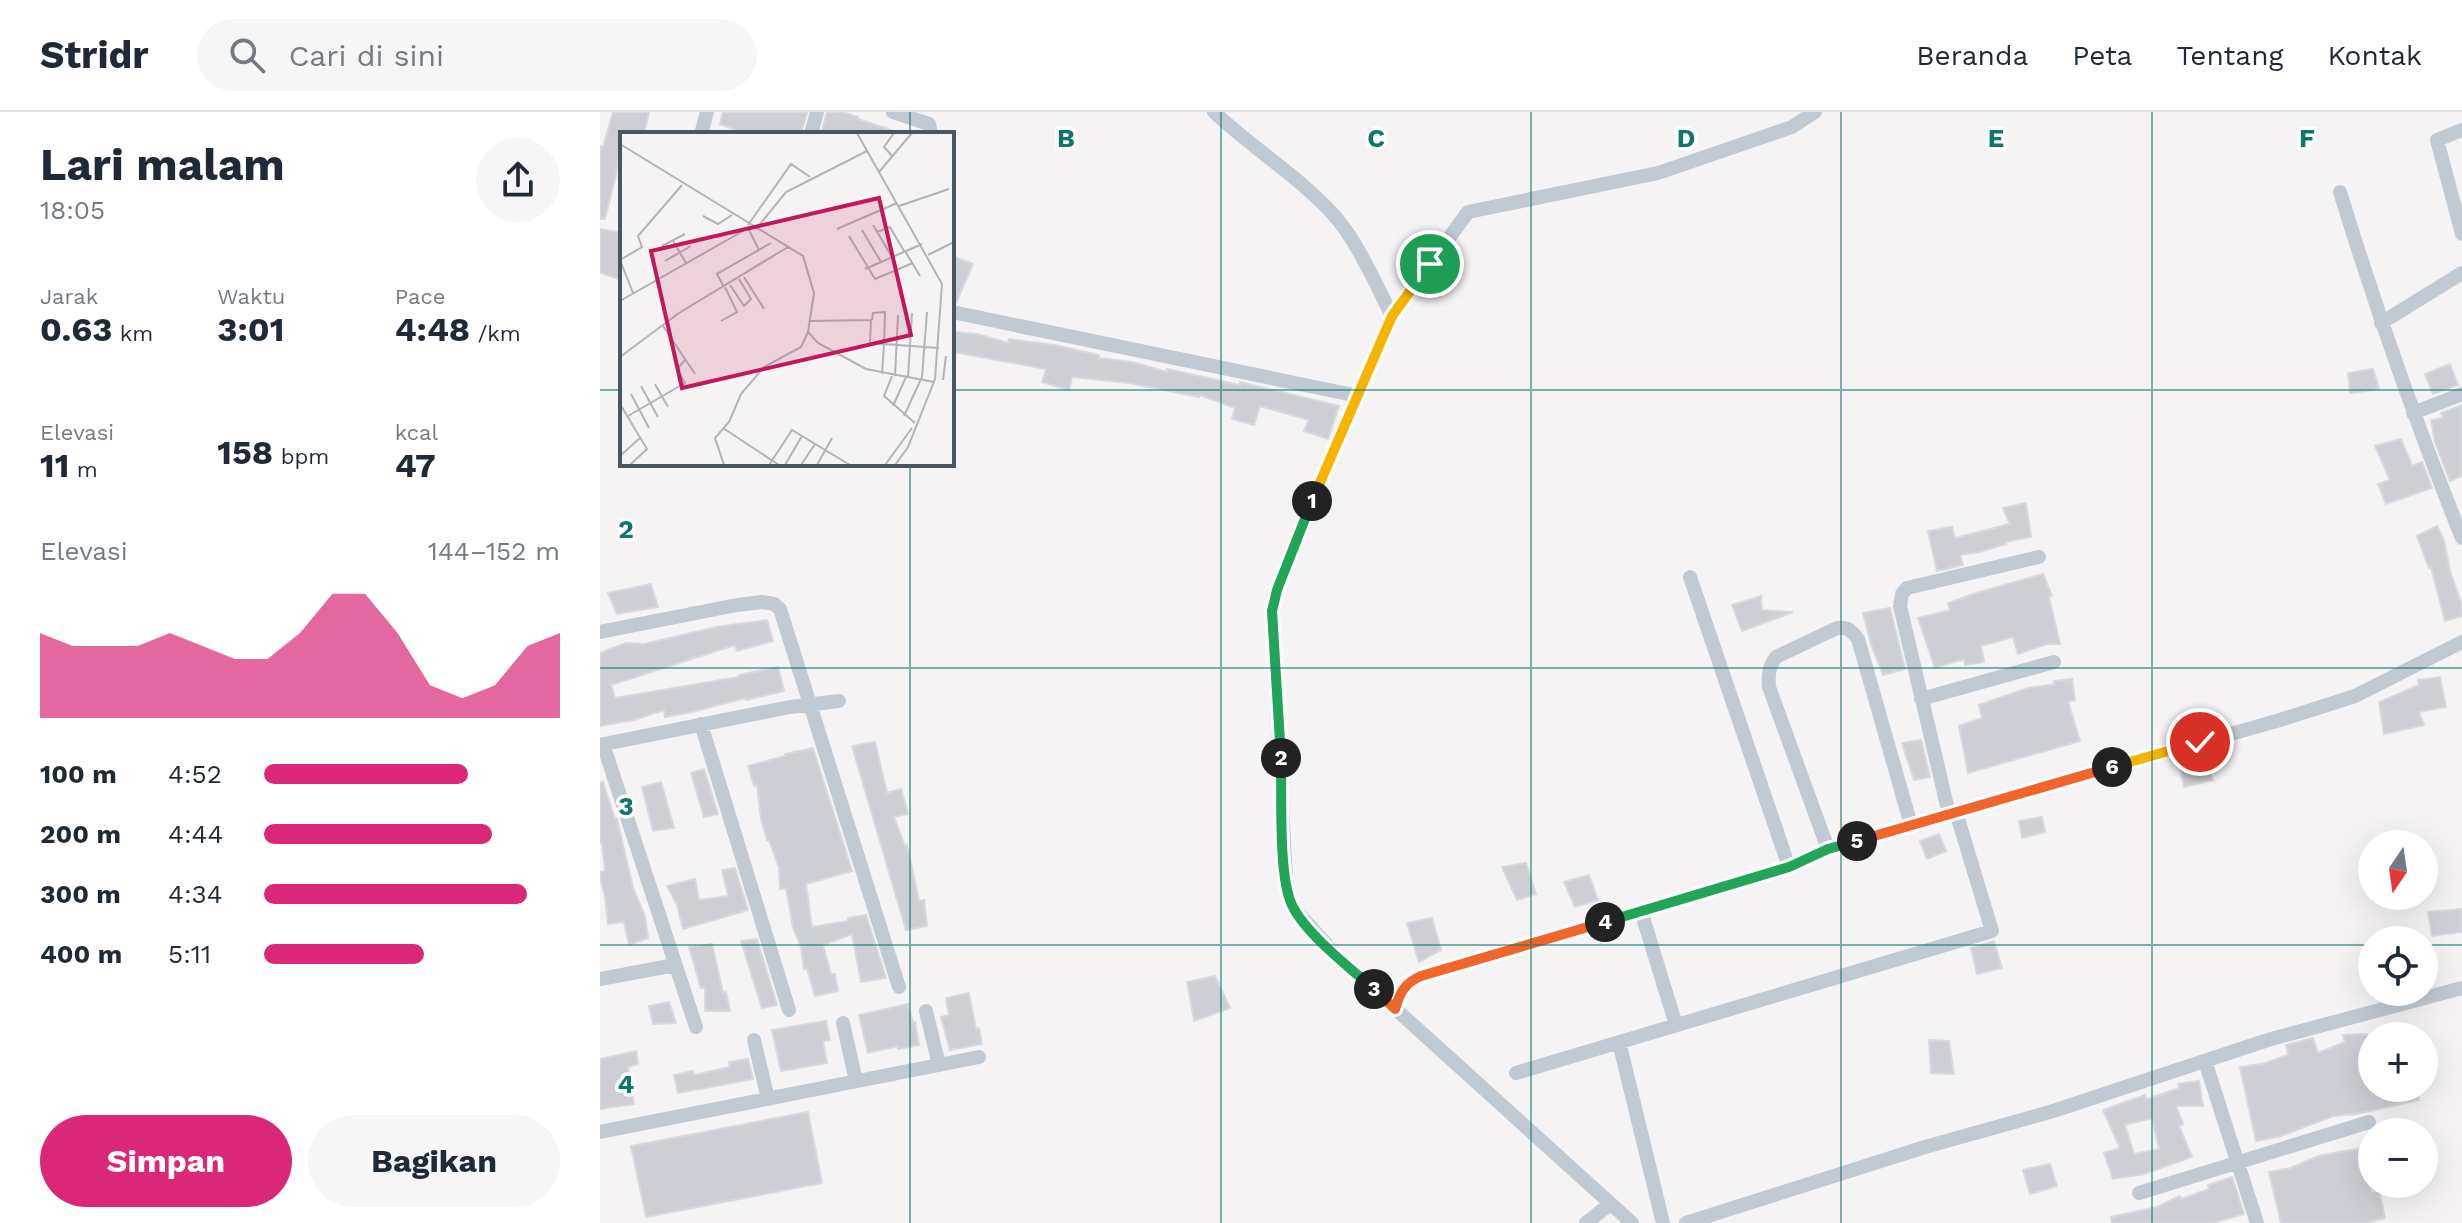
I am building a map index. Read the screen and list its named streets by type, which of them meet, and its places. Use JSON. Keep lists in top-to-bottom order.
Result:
{
  "north": "bottom",
  "page": {
    "header": "Stridr",
    "search": "Cari di sini",
    "nav": [
      "Beranda",
      "Peta",
      "Tentang",
      "Kontak"
    ],
    "heading": ["Lari malam", "18:05"],
    "stats": [
      ["Jarak", "0.63 km"],
      ["Waktu", "3:01"],
      ["Pace", "4:48 /km"],
      ["Elevasi", "11 m"],
      ["158 bpm"],
      ["kcal", "47"]
    ],
    "pins": [
      "1",
      "2",
      "6",
      "5",
      "4",
      "3"
    ],
    "chart": ["Elevasi", "144–152 m"],
    "list": [
      {
        "name": "100 m",
        "note": "4:52"
      },
      {
        "name": "200 m",
        "note": "4:44"
      },
      {
        "name": "300 m",
        "note": "4:34"
      },
      {
        "name": "400 m",
        "note": "5:11"
      }
    ],
    "map_buttons": ["+", "−"],
    "buttons": ["Simpan", "Bagikan"]
  },
  "grid": {
    "columns": [
      "B",
      "C",
      "D",
      "E",
      "F"
    ],
    "rows": ["2", "3", "4"]
  }
}
